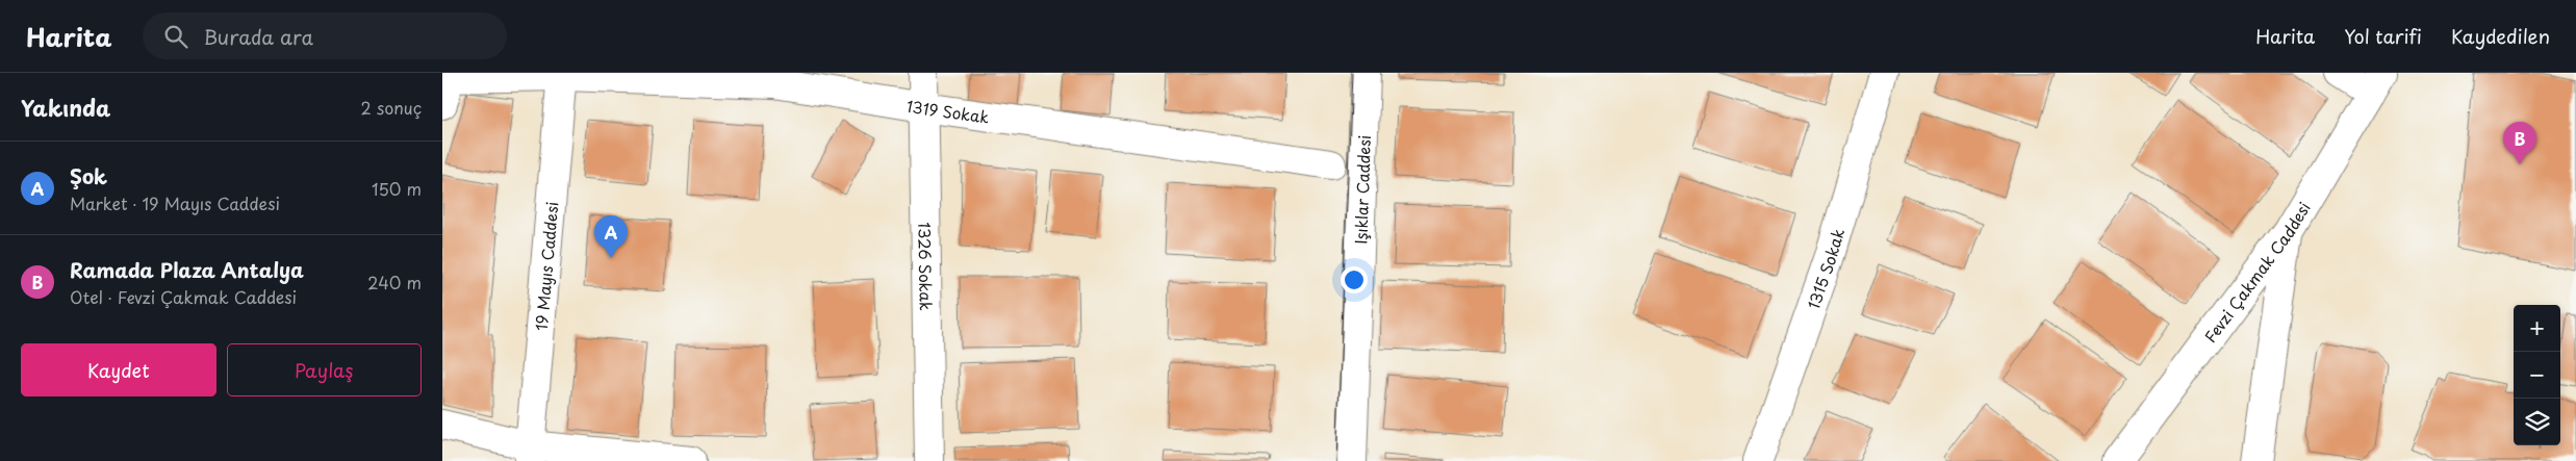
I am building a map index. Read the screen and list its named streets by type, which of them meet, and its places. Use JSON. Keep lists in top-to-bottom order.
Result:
{
  "streets": {
    "street": [
      "1319 Sokak",
      "Işıklar Caddesi",
      "19 Mayıs Caddesi",
      "1326 Sokak",
      "1315 Sokak",
      "Fevzi Çakmak Caddesi"
    ]
  },
  "crossings": [
    ["1319 Sokak", "19 Mayıs Caddesi"],
    ["1319 Sokak", "1326 Sokak"]
  ],
  "page": {
    "header": "Harita",
    "search": "Burada ara",
    "nav": ["Harita", "Yol tarifi", "Kaydedilen"],
    "heading": ["Yakında", "2 sonuç"],
    "pins": ["B", "A"],
    "list": [
      {
        "mark": "A",
        "name": "Şok",
        "note": "Market · 19 Mayıs Caddesi",
        "value": "150 m"
      },
      {
        "mark": "B",
        "name": "Ramada Plaza Antalya",
        "note": "Otel · Fevzi Çakmak Caddesi",
        "value": "240 m"
      }
    ],
    "map_buttons": ["+", "−"],
    "buttons": ["Kaydet", "Paylaş"]
  }
}
